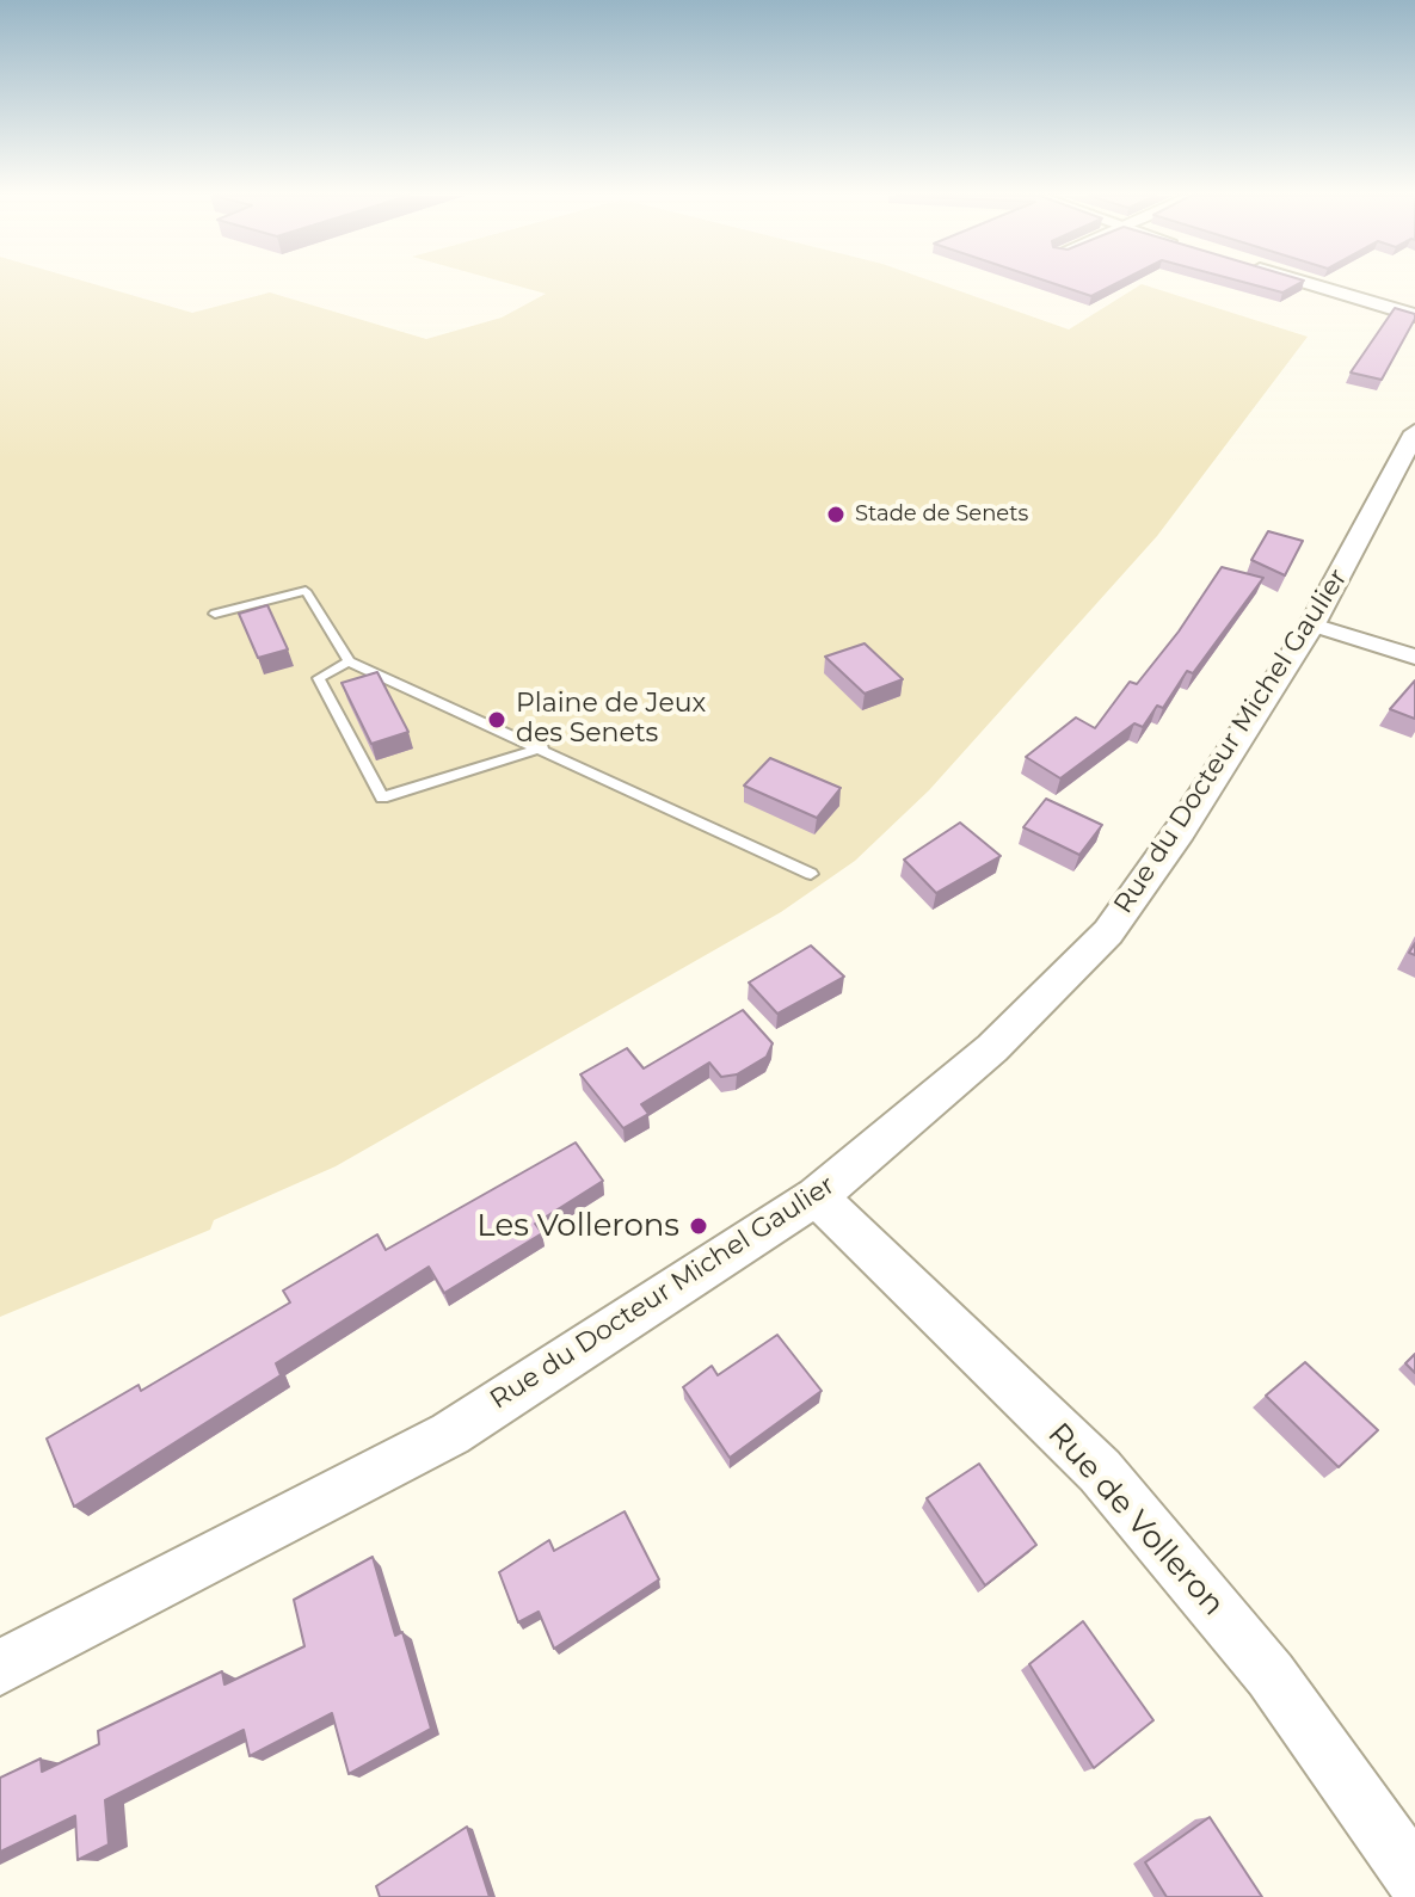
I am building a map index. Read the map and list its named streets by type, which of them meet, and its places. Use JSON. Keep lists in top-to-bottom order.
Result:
{
  "streets": {
    "street": ["Rue du Docteur Michel Gaulier", "Rue de Volleron"]
  },
  "crossings": [
    ["Rue du Docteur Michel Gaulier", "Rue de Volleron"]
  ],
  "places": ["Stade de Senets", "Plaine de Jeux des Senets", "Les Vollerons"]
}
